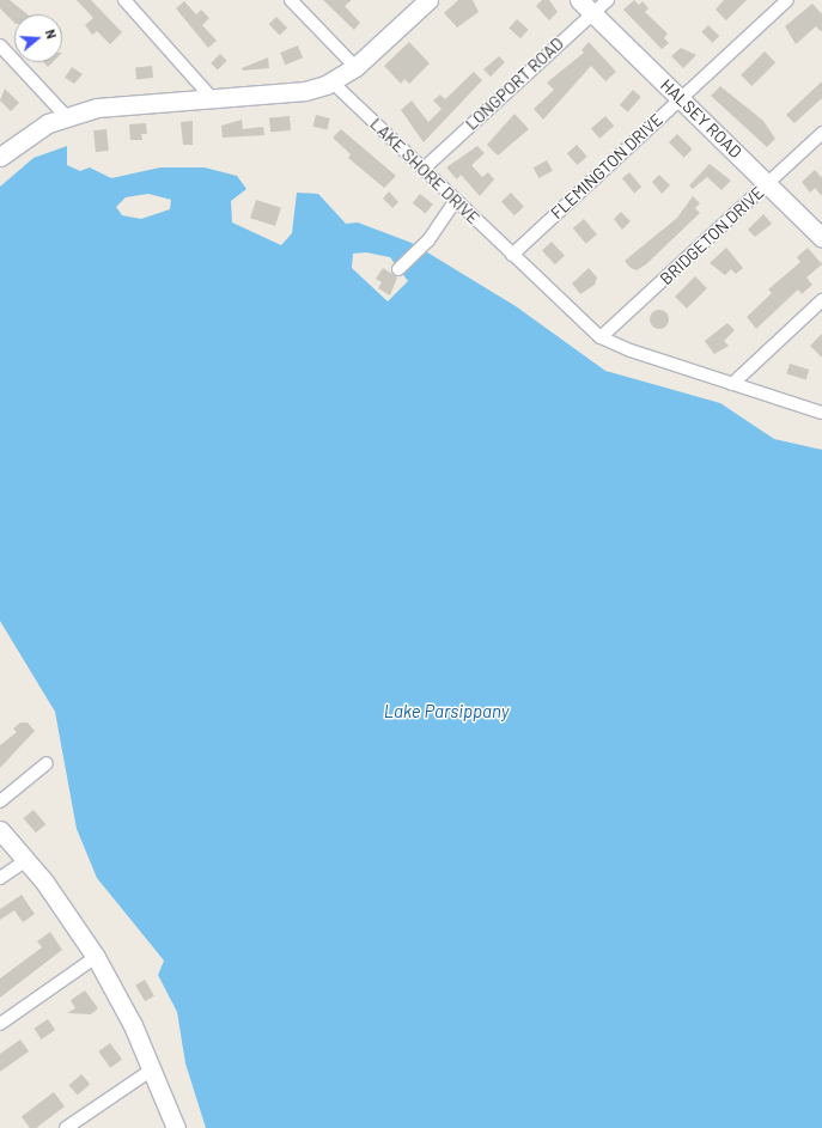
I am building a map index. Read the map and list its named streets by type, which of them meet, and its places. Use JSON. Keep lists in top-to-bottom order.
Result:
{
  "streets": {
    "street": [
      "LONGPORT ROAD",
      "HALSEY ROAD",
      "FLEMINGTON DRIVE",
      "LAKE SHORE DRIVE",
      "BRIDGETON DRIVE"
    ]
  },
  "crossings": [
    ["LONGPORT ROAD", "HALSEY ROAD"],
    ["LONGPORT ROAD", "LAKE SHORE DRIVE"],
    ["HALSEY ROAD", "FLEMINGTON DRIVE"],
    ["HALSEY ROAD", "BRIDGETON DRIVE"],
    ["FLEMINGTON DRIVE", "LAKE SHORE DRIVE"],
    ["LAKE SHORE DRIVE", "BRIDGETON DRIVE"]
  ],
  "water": ["Lake Parsippany"],
  "north": "right"
}
